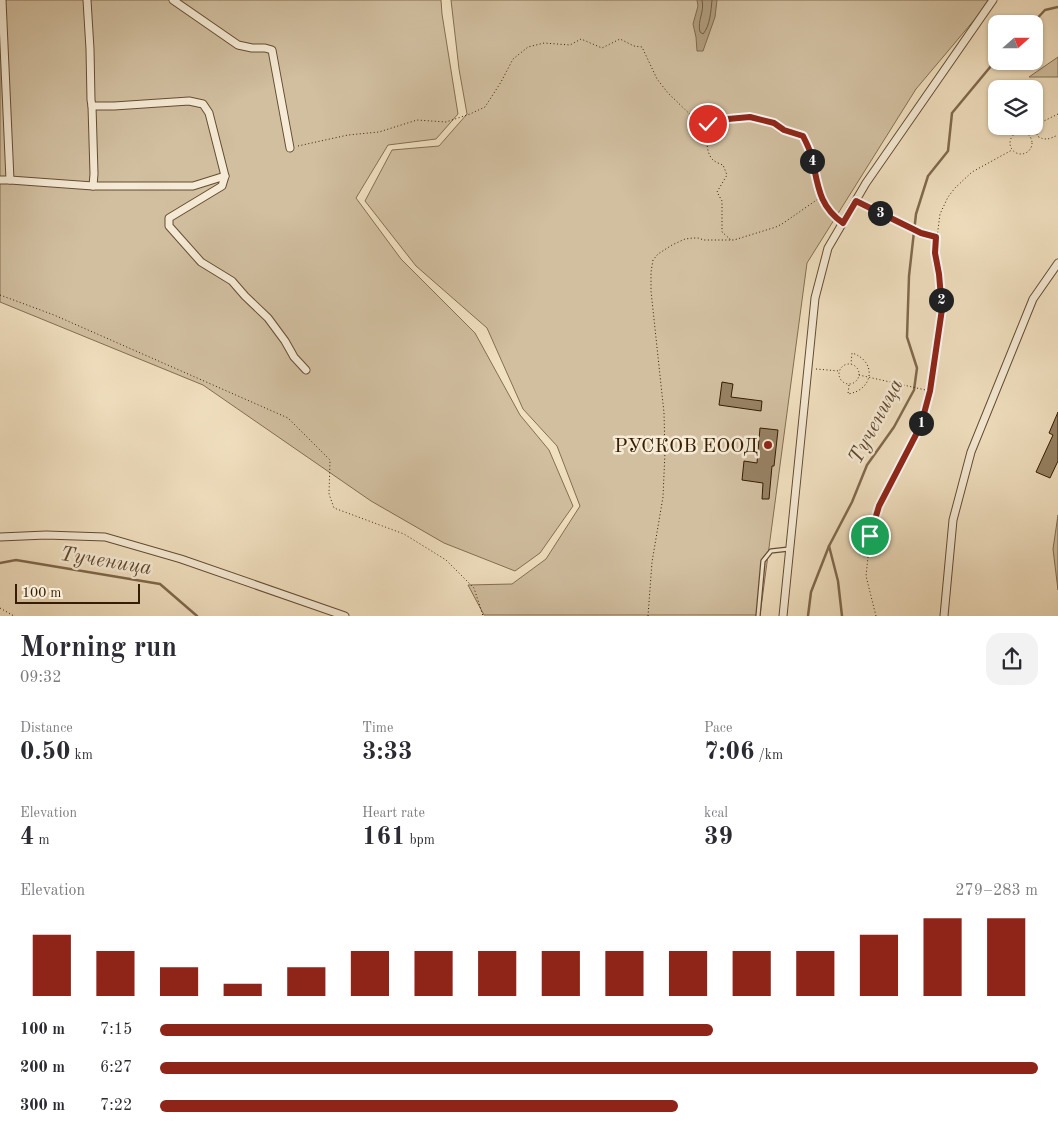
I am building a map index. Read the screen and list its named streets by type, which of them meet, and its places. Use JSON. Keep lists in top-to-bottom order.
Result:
{
  "water": ["Тученица"],
  "places": ["РУСКОВ ЕООД"],
  "scale_bar": "100 m",
  "north": "right",
  "page": {
    "pins": [
      "4",
      "3",
      "2",
      "1"
    ],
    "scale": "100 m",
    "heading": ["Morning run", "09:32"],
    "stats": [
      ["Distance", "0.50 km"],
      ["Time", "3:33"],
      ["Pace", "7:06 /km"],
      ["Elevation", "4 m"],
      ["Heart rate", "161 bpm"],
      ["kcal", "39"]
    ],
    "chart": ["Elevation", "279–283 m"],
    "list": [
      {
        "name": "100 m",
        "note": "7:15"
      },
      {
        "name": "200 m",
        "note": "6:27"
      },
      {
        "name": "300 m",
        "note": "7:22"
      }
    ]
  }
}
